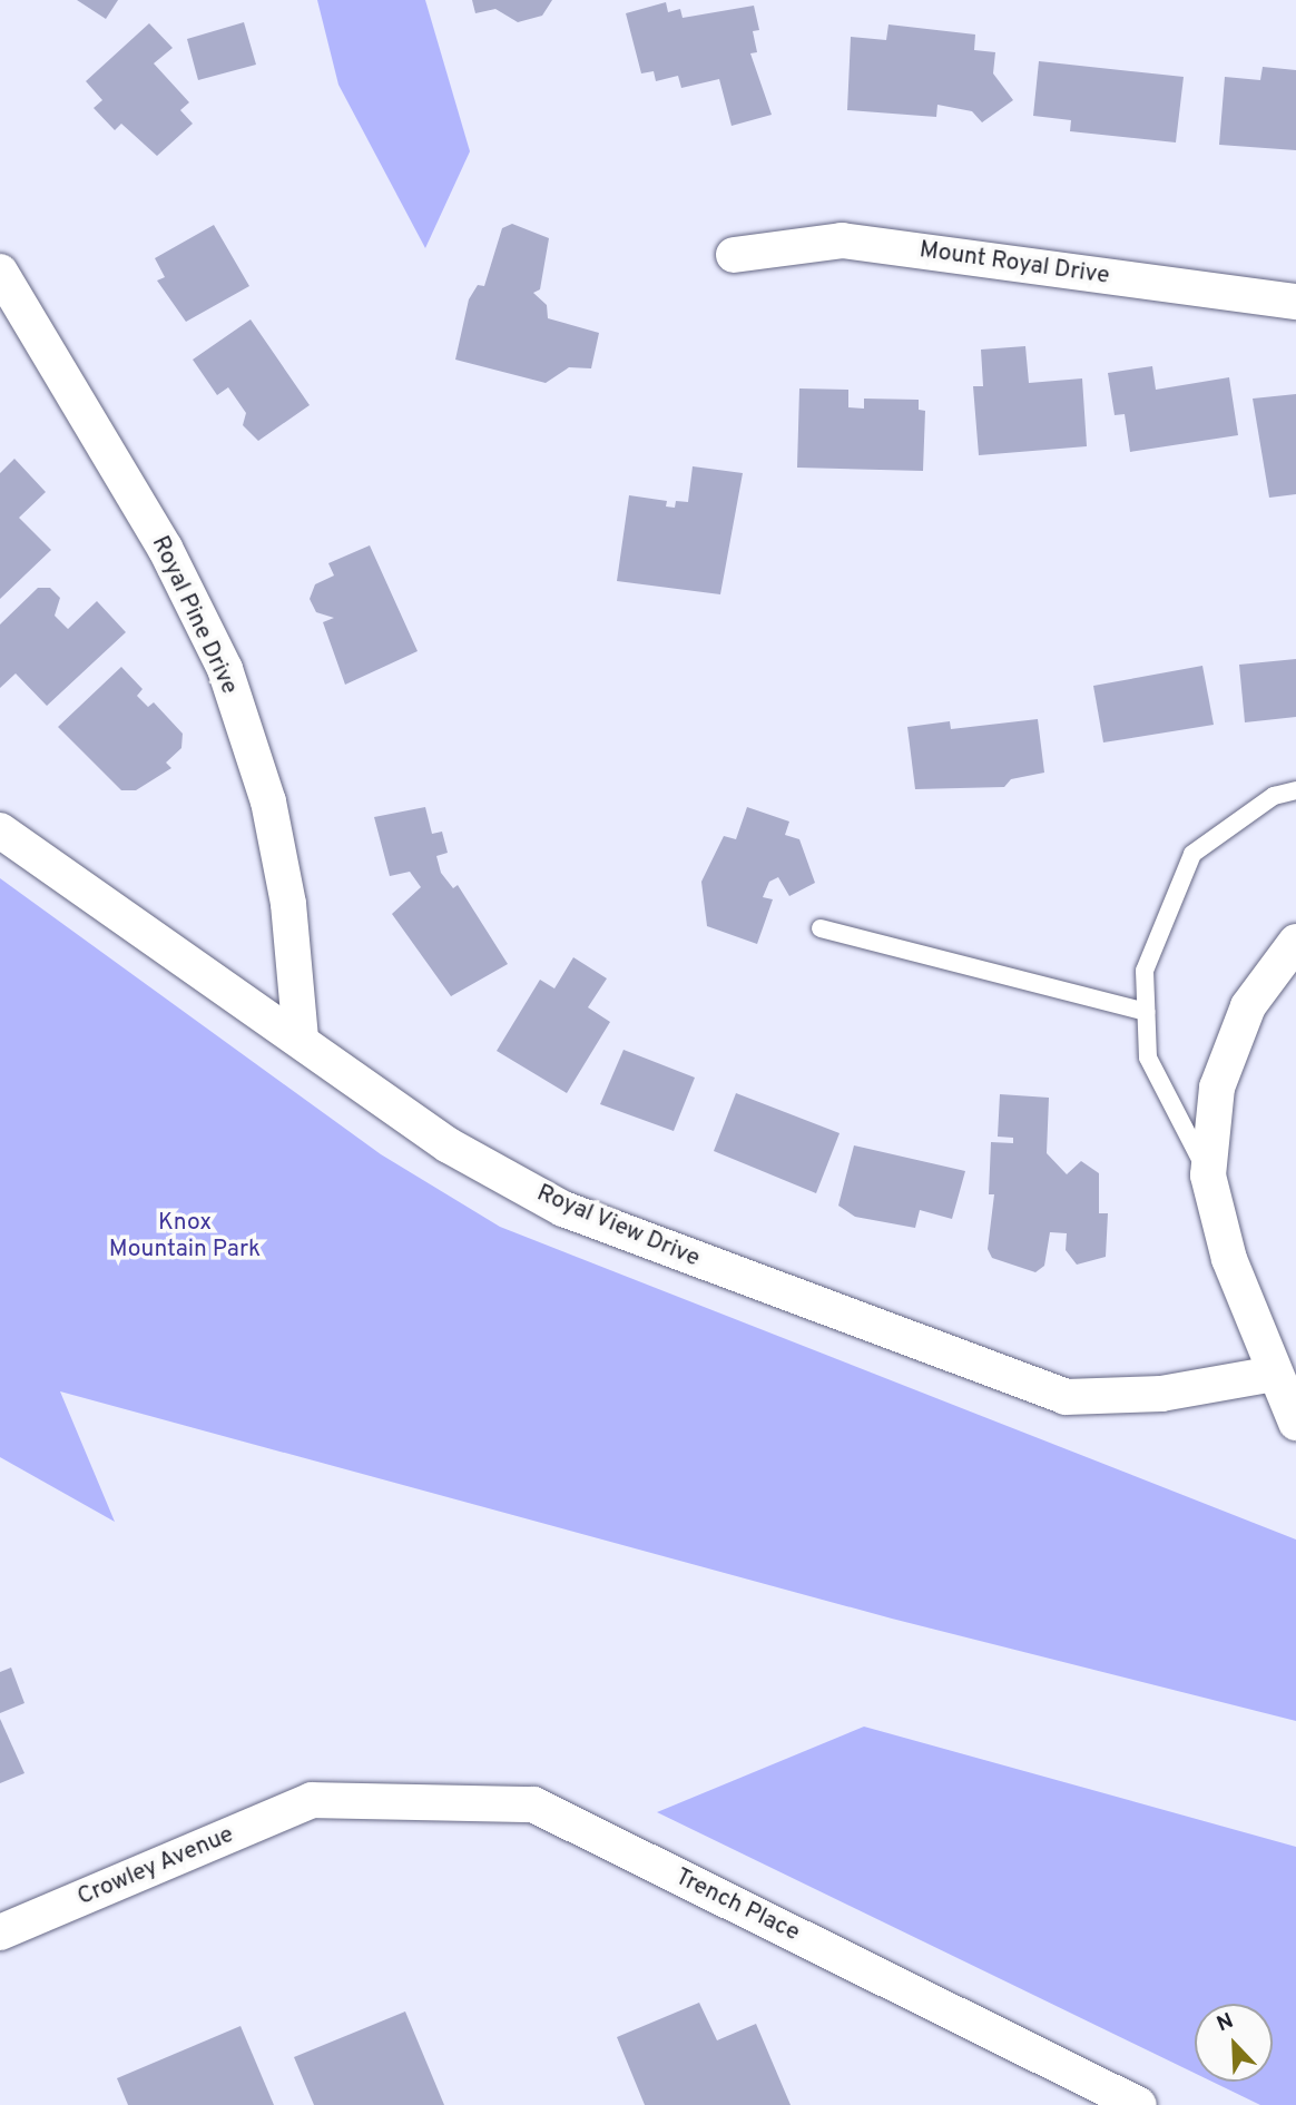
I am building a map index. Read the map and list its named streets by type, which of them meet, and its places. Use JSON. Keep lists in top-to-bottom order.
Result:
{
  "streets": {
    "street": [
      "Mount Royal Drive",
      "Royal Pine Drive",
      "Royal View Drive",
      "Crowley Avenue",
      "Trench Place"
    ]
  },
  "crossings": [
    ["Royal Pine Drive", "Royal View Drive"],
    ["Crowley Avenue", "Trench Place"]
  ],
  "parks": ["Knox Mountain Park"],
  "north": "top left"
}
